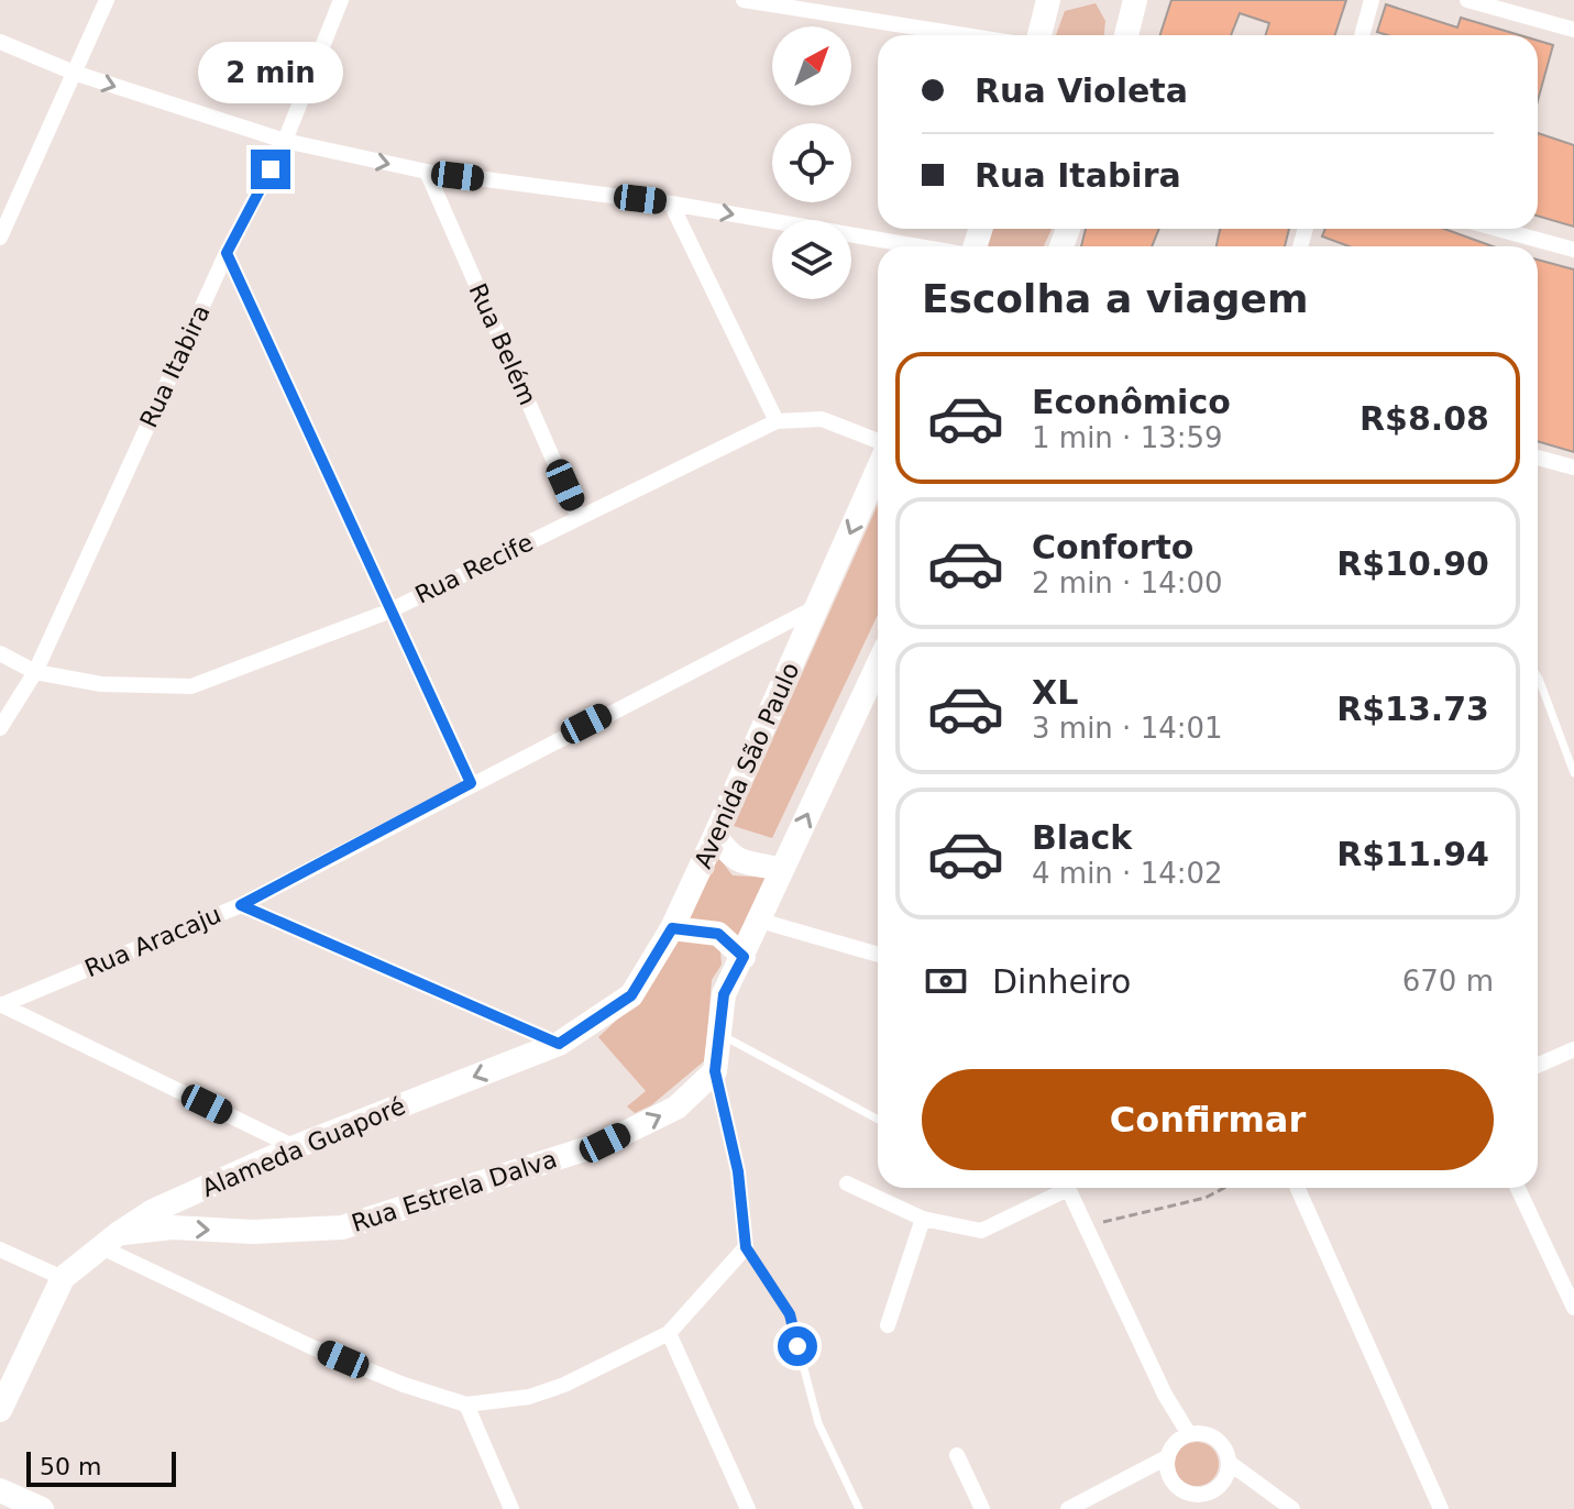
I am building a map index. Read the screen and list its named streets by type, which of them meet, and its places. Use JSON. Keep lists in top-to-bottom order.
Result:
{
  "streets": {
    "street": [
      "Rua Belém",
      "Rua Itabira",
      "Rua Recife",
      "Avenida São Paulo",
      "Rua Aracaju",
      "Alameda Guaporé",
      "Rua Estrela Dalva"
    ]
  },
  "crossings": [
    ["Rua Belém", "Rua Recife"],
    ["Rua Itabira", "Rua Recife"],
    ["Avenida São Paulo", "Rua Aracaju"],
    ["Avenida São Paulo", "Alameda Guaporé"],
    ["Alameda Guaporé", "Rua Estrela Dalva"]
  ],
  "one_way": ["Alameda Guaporé", "Rua Estrela Dalva"],
  "scale_bar": "50 m",
  "north": "top right",
  "page": {
    "banner": ["Rua Violeta", "Rua Itabira"],
    "bubble": "2 min",
    "heading": "Escolha a viagem",
    "list": [
      {
        "name": "Econômico",
        "note": "1 min · 13:59",
        "value": "R$8.08"
      },
      {
        "name": "Conforto",
        "note": "2 min · 14:00",
        "value": "R$10.90"
      },
      {
        "name": "XL",
        "note": "3 min · 14:01",
        "value": "R$13.73"
      },
      {
        "name": "Black",
        "note": "4 min · 14:02",
        "value": "R$11.94"
      }
    ],
    "pay": ["Dinheiro", "670 m"],
    "buttons": "Confirmar",
    "scale": "50 m"
  }
}
